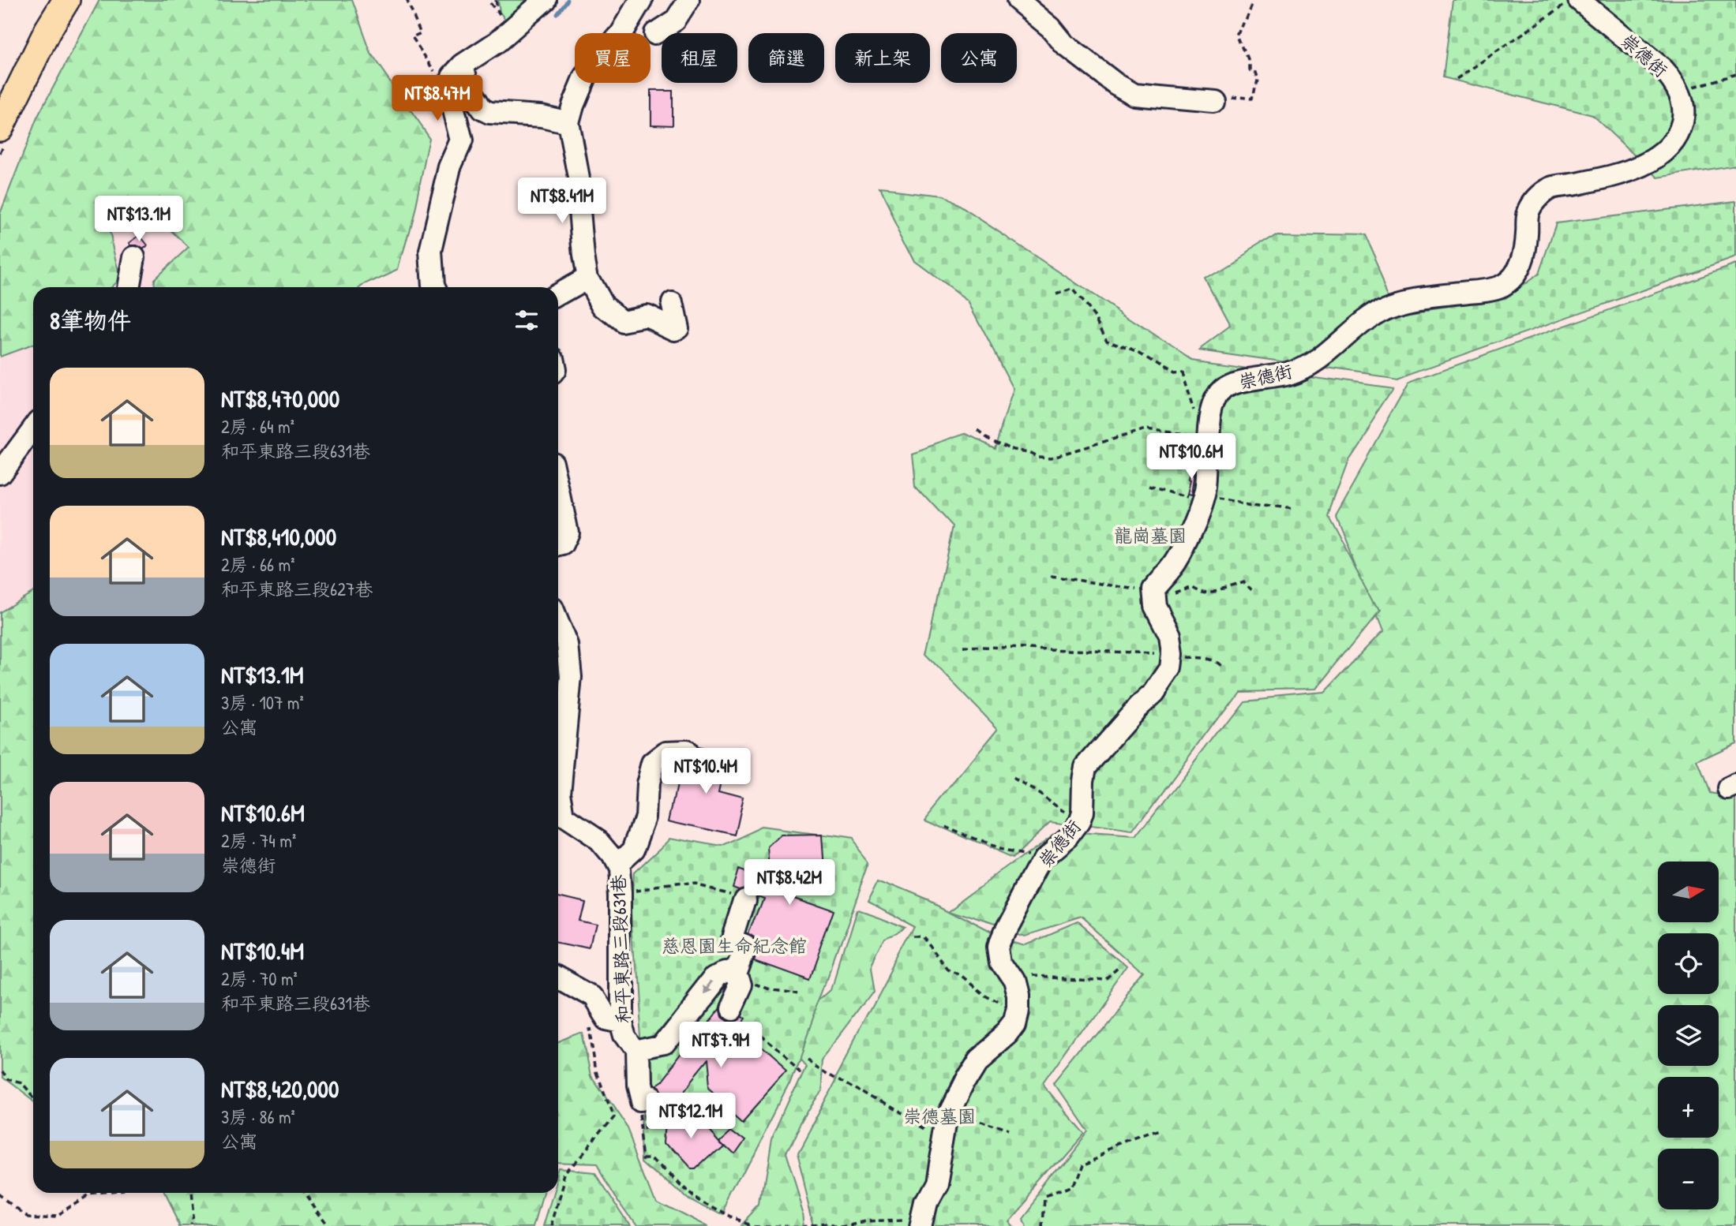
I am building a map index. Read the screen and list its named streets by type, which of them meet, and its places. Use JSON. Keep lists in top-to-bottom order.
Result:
{
  "streets": {
    "street": ["崇德街", "和平東路三段631巷"]
  },
  "parks": ["龍崗墓園", "慈恩園生命紀念館", "崇德墓園"],
  "north": "right",
  "page": {
    "chip": [
      "買屋",
      "租屋",
      "篩選",
      "新上架",
      "公寓"
    ],
    "price": [
      "NT$8.47M",
      "NT$8.41M",
      "NT$13.1M",
      "NT$10.6M",
      "NT$10.4M",
      "NT$8.42M",
      "NT$7.9M",
      "NT$12.1M"
    ],
    "heading": "8筆物件",
    "list": [
      {
        "name": "NT$8,470,000",
        "note": "2房 · 64 m² · 和平東路三段631巷"
      },
      {
        "name": "NT$8,410,000",
        "note": "2房 · 66 m² · 和平東路三段627巷"
      },
      {
        "name": "NT$13.1M",
        "note": "3房 · 107 m² · 公寓"
      },
      {
        "name": "NT$10.6M",
        "note": "2房 · 74 m² · 崇德街"
      },
      {
        "name": "NT$10.4M",
        "note": "2房 · 70 m² · 和平東路三段631巷"
      },
      {
        "name": "NT$8,420,000",
        "note": "3房 · 86 m² · 公寓"
      }
    ],
    "map_buttons": ["+", "−"]
  }
}
